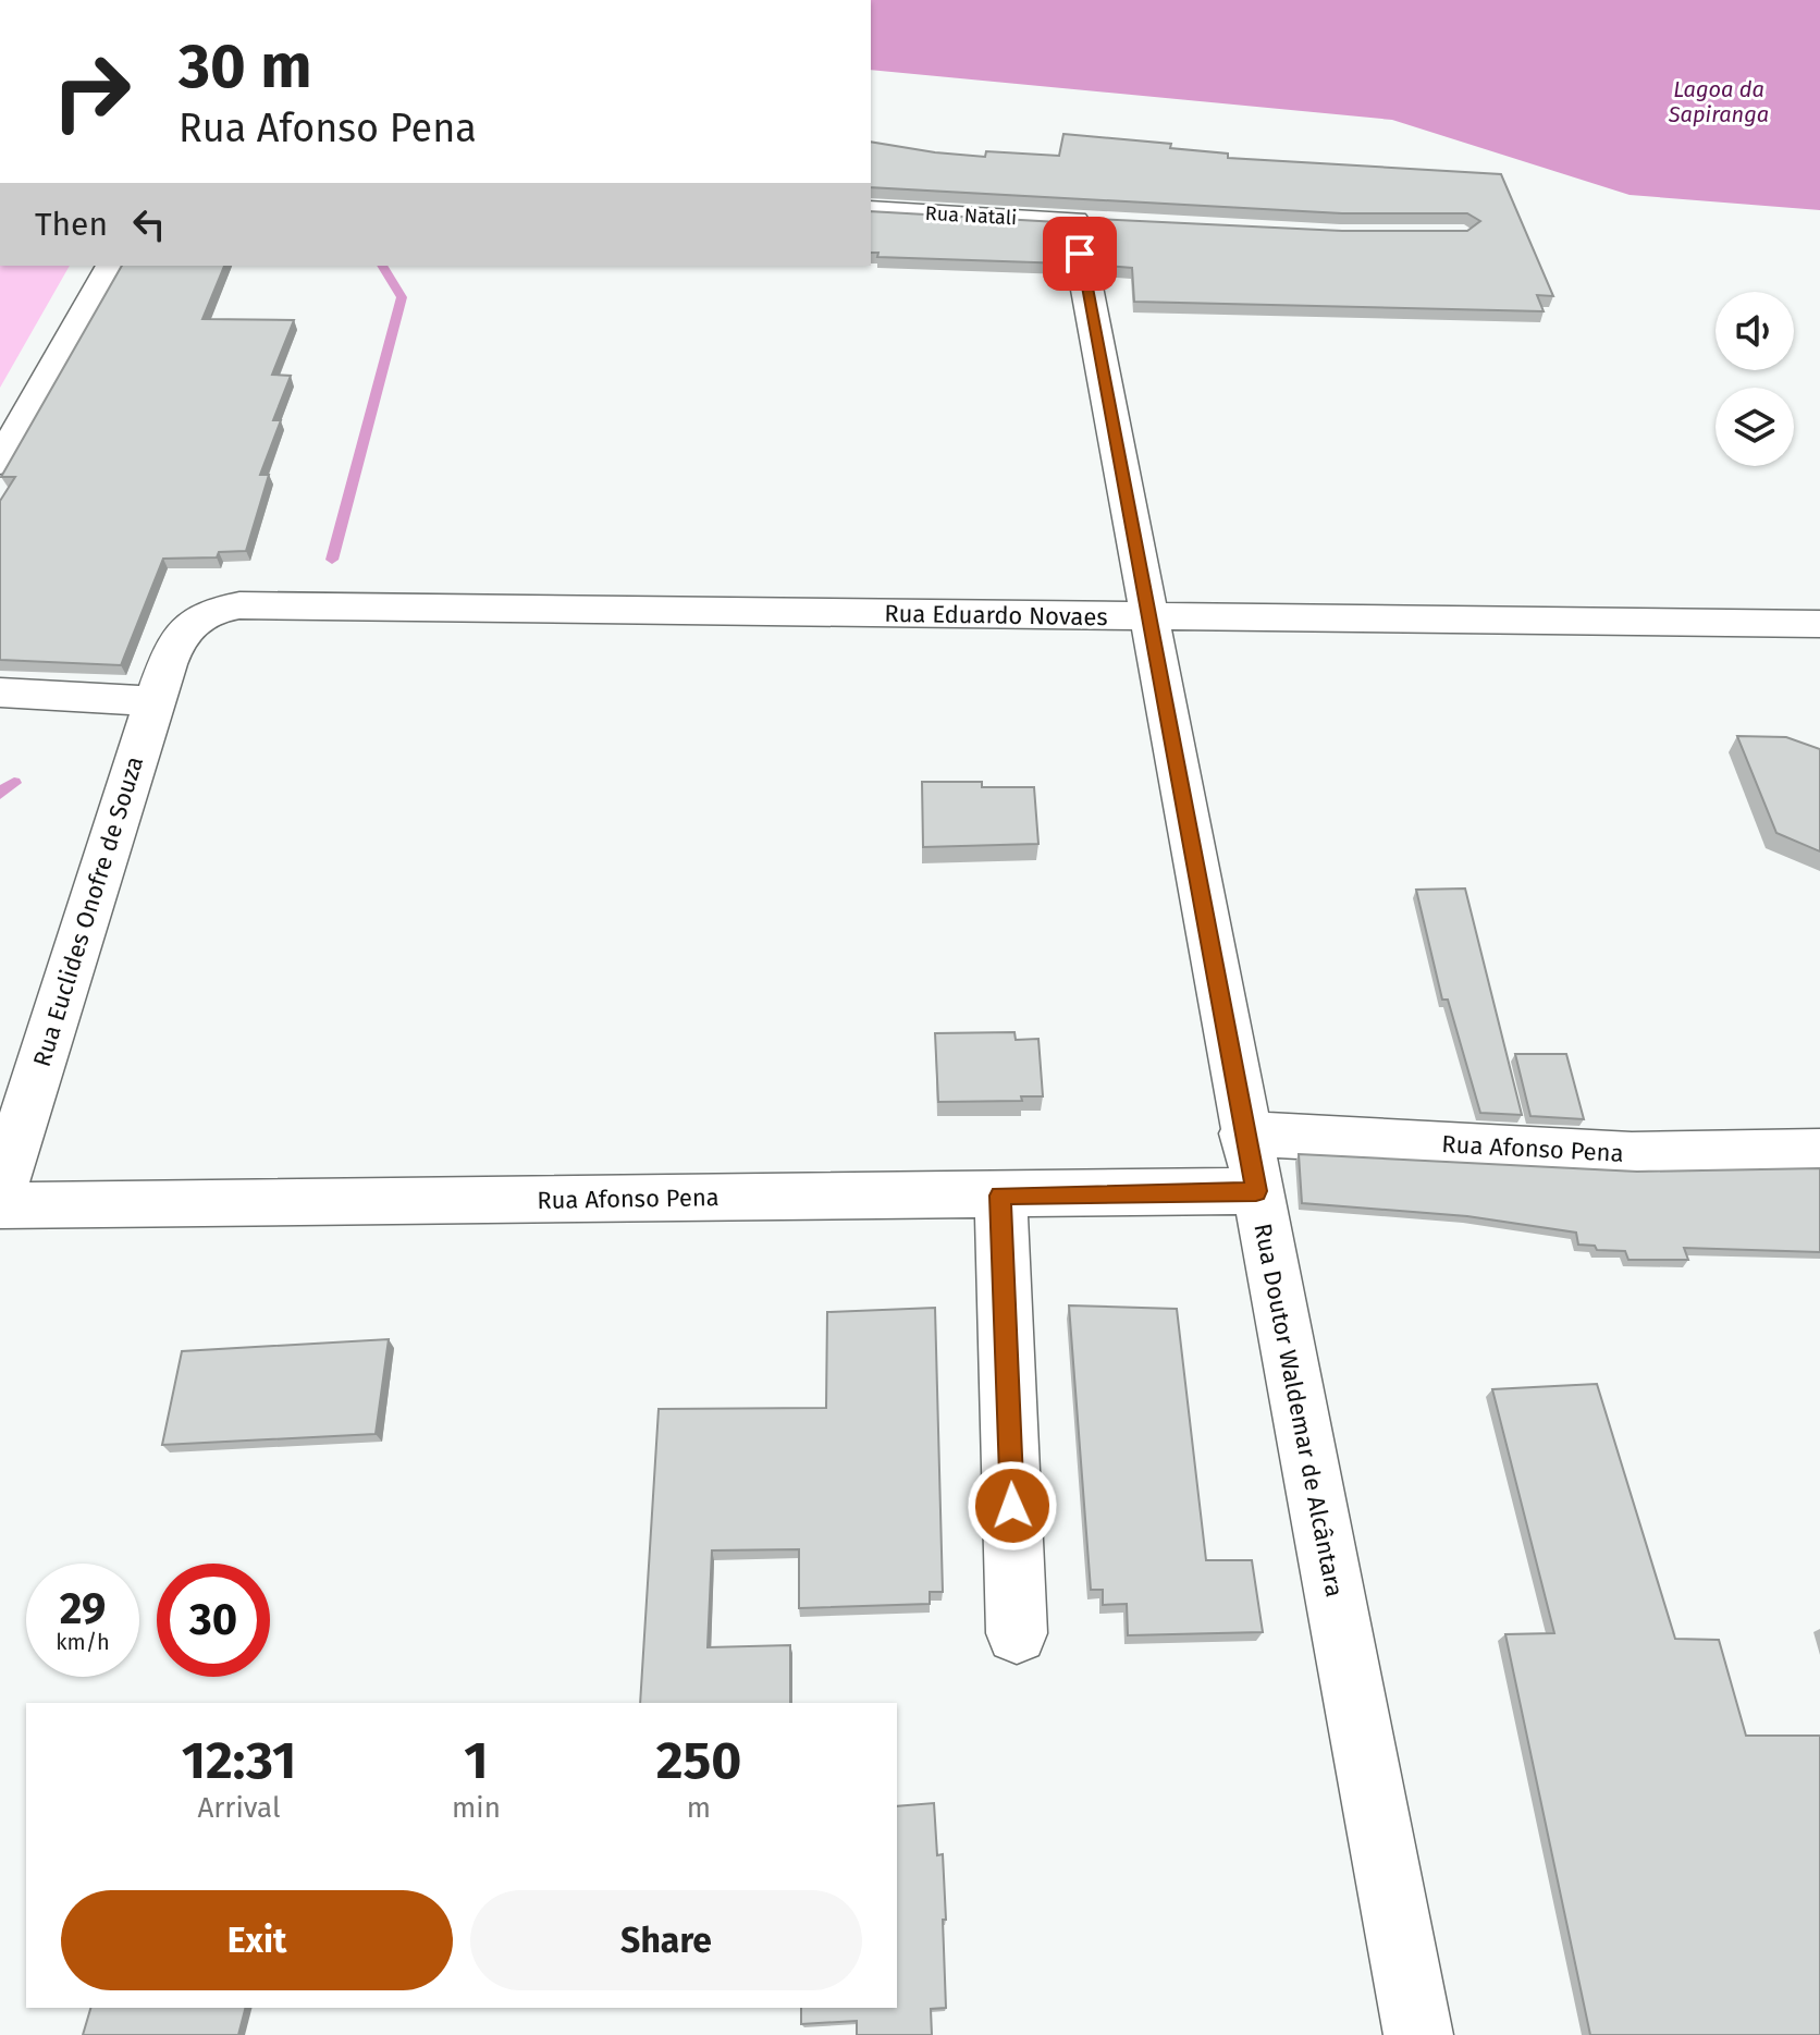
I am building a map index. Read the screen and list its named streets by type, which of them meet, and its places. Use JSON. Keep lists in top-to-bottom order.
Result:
{
  "streets": {
    "street": [
      "Rua Natali",
      "Rua Eduardo Novaes",
      "Rua Euclides Onofre de Souza",
      "Rua Afonso Pena",
      "Rua Doutor Waldemar de Alcântara"
    ]
  },
  "crossings": [
    ["Rua Natali", "Rua Doutor Waldemar de Alcântara"],
    ["Rua Eduardo Novaes", "Rua Euclides Onofre de Souza"],
    ["Rua Eduardo Novaes", "Rua Doutor Waldemar de Alcântara"],
    ["Rua Afonso Pena", "Rua Doutor Waldemar de Alcântara"]
  ],
  "water": ["Lagoa da Sapiranga"],
  "page": {
    "turn": ["30 m", "Rua Afonso Pena"],
    "then": "Then",
    "speed": "29 km/h",
    "limit": "30",
    "eta": [
      "12:31",
      "Arrival",
      "1",
      "min",
      "250",
      "m"
    ],
    "buttons": ["Exit", "Share"]
  }
}
